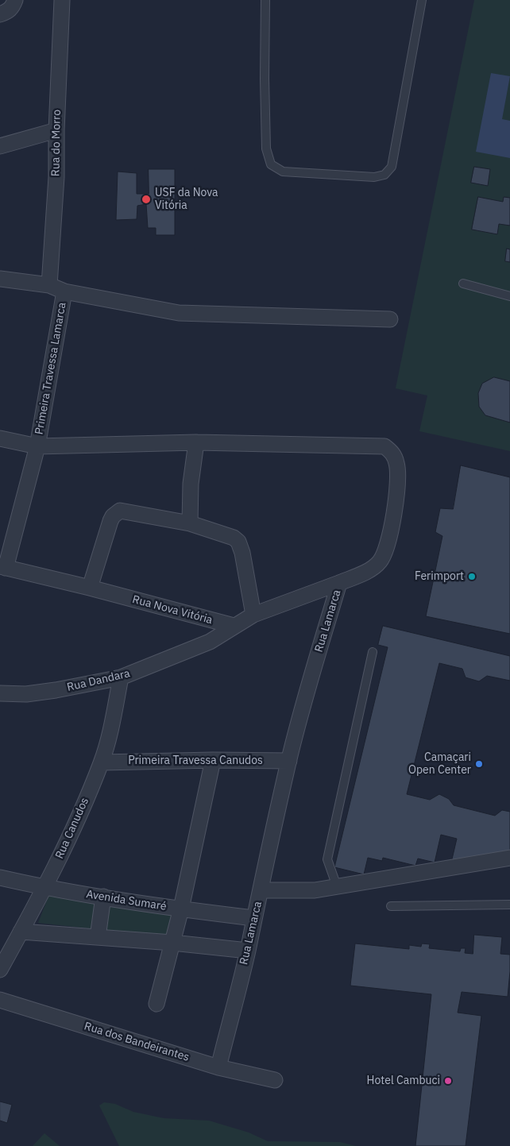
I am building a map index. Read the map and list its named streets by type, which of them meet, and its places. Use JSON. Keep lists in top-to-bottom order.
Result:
{
  "streets": {
    "street": [
      "Rua do Morro",
      "Primeira Travessa Lamarca",
      "Rua Nova Vitória",
      "Rua Lamarca",
      "Rua Dandara",
      "Primeira Travessa Canudos",
      "Rua Canudos",
      "Avenida Sumaré",
      "Rua dos Bandeirantes"
    ]
  },
  "crossings": [
    ["Primeira Travessa Lamarca", "Rua Nova Vitória"],
    ["Primeira Travessa Lamarca", "Rua Lamarca"],
    ["Rua Nova Vitória", "Rua Dandara"],
    ["Rua Lamarca", "Primeira Travessa Canudos"],
    ["Rua Lamarca", "Avenida Sumaré"],
    ["Rua Lamarca", "Rua dos Bandeirantes"],
    ["Rua Dandara", "Rua Canudos"],
    ["Primeira Travessa Canudos", "Rua Canudos"],
    ["Rua Canudos", "Avenida Sumaré"]
  ],
  "places": [
    "USF da Nova Vitória",
    "Ferimport",
    "Camaçari Open Center",
    "Hotel Cambuci"
  ]
}
